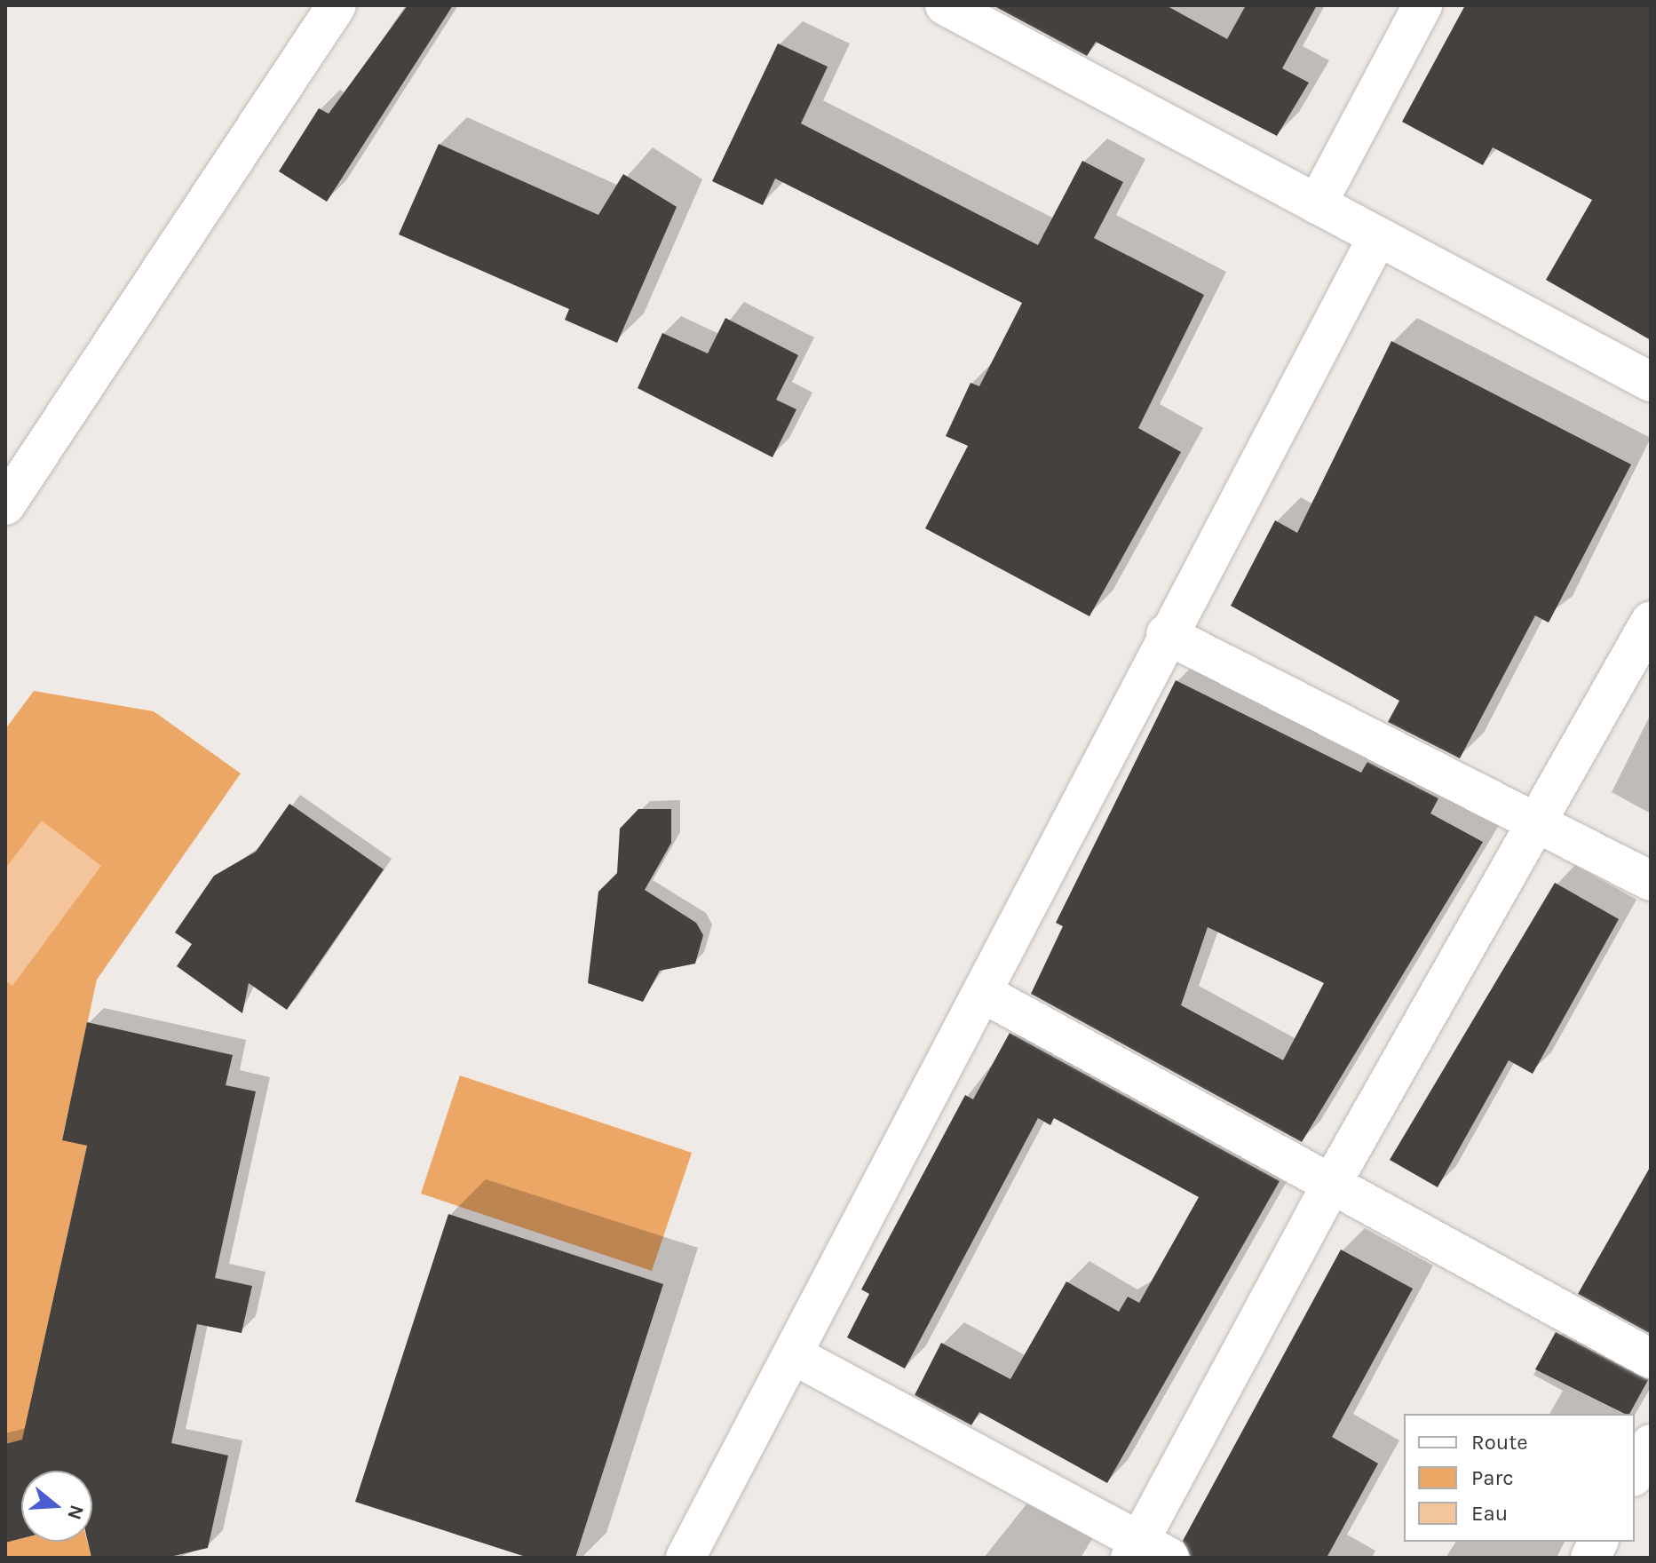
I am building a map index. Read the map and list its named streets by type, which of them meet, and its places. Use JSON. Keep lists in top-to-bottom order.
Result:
{
  "legend": ["Route", "Parc", "Eau"],
  "north": "right"
}
